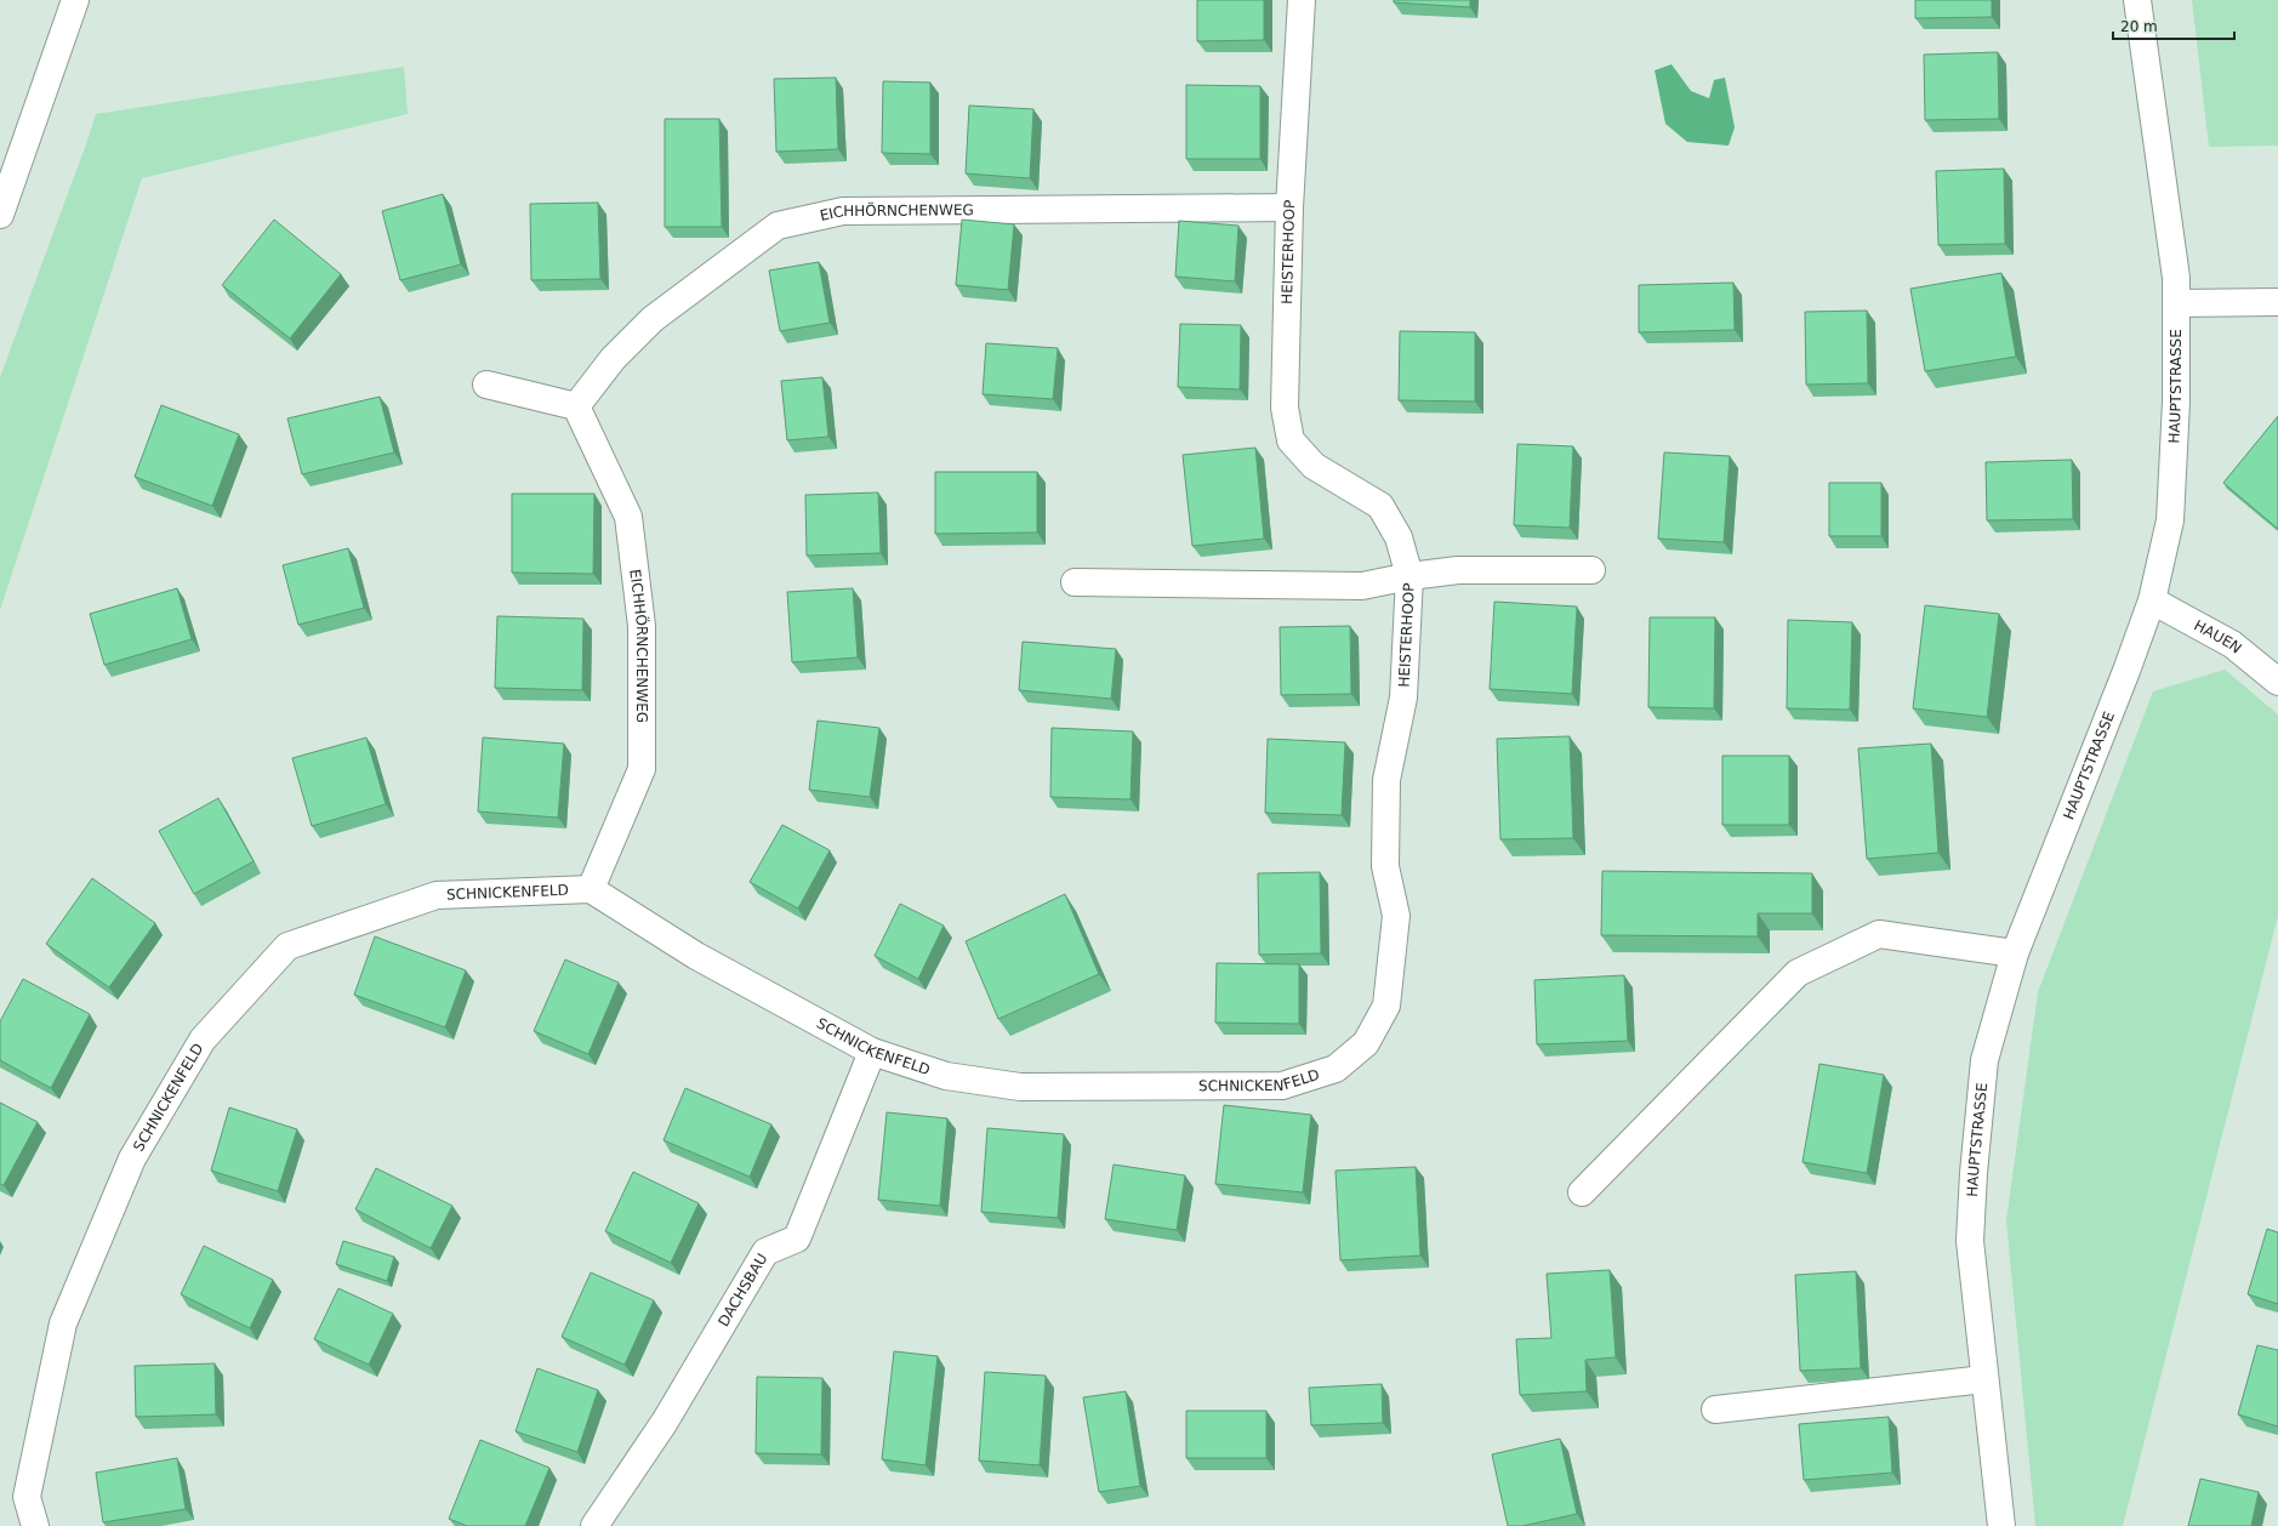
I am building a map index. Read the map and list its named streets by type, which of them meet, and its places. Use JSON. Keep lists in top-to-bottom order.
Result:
{
  "streets": {
    "street": [
      "EICHHÖRNCHENWEG",
      "HEISTERHOOP",
      "HAUPTSTRASSE",
      "HAUEN",
      "SCHNICKENFELD",
      "DACHSBAU"
    ]
  },
  "crossings": [
    ["EICHHÖRNCHENWEG", "HEISTERHOOP"],
    ["EICHHÖRNCHENWEG", "SCHNICKENFELD"],
    ["HEISTERHOOP", "SCHNICKENFELD"],
    ["HAUPTSTRASSE", "HAUEN"],
    ["SCHNICKENFELD", "DACHSBAU"]
  ],
  "scale_bar": "20 m"
}
